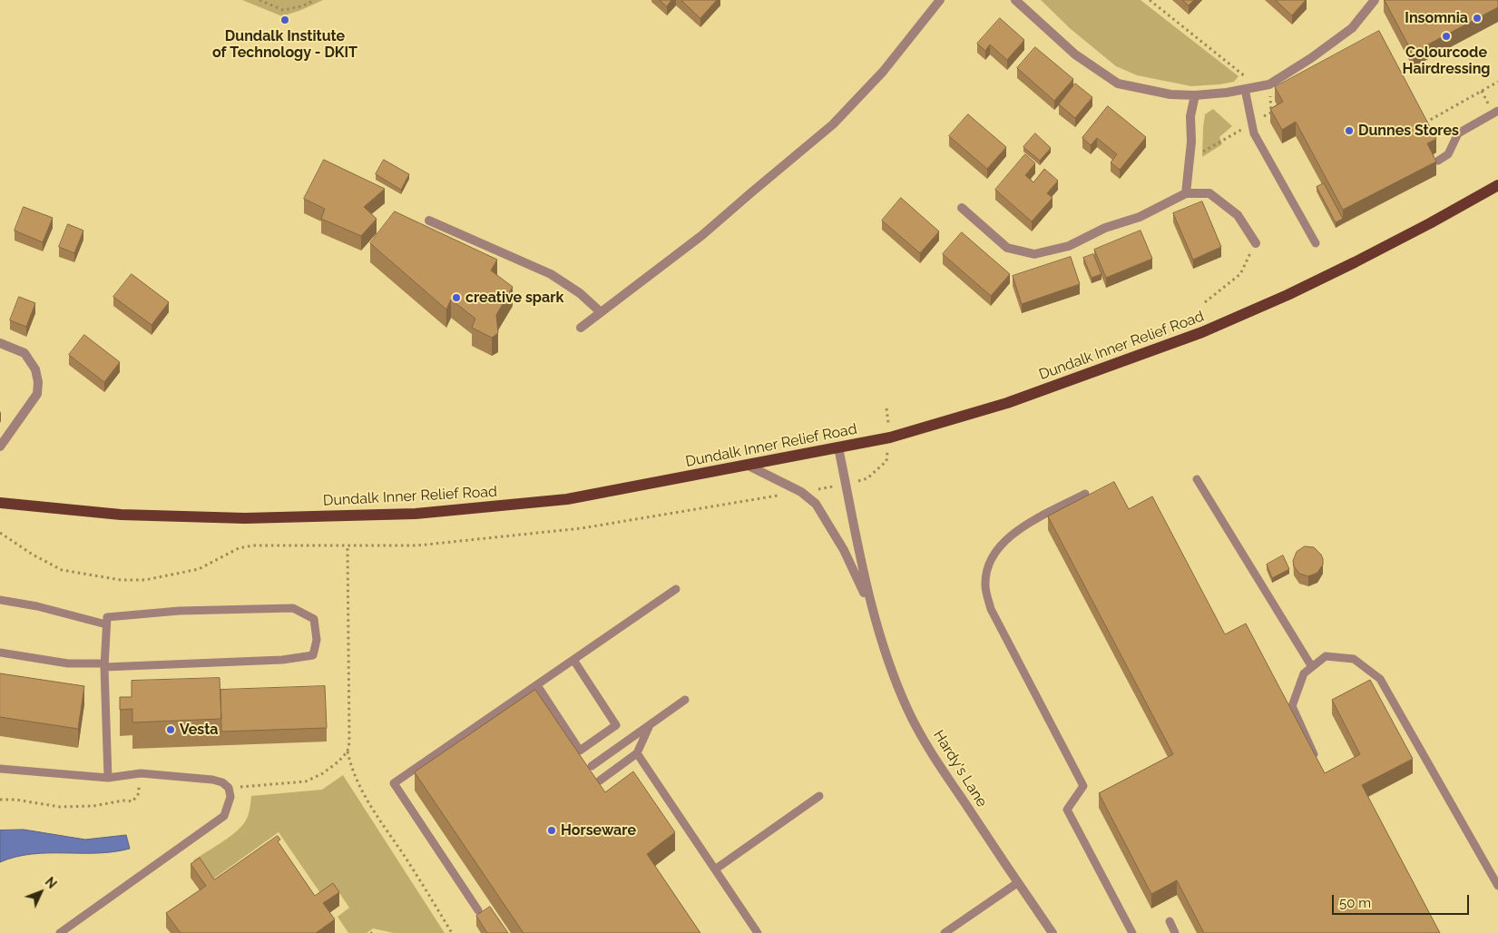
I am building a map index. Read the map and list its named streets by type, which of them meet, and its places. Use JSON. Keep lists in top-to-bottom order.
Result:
{
  "streets": {
    "main road": ["Dundalk Inner Relief Road"],
    "street": ["Hardy's Lane"]
  },
  "crossings": [
    ["Dundalk Inner Relief Road", "Hardy's Lane"]
  ],
  "places": [
    "Insomnia",
    "Dundalk Institute of Technology - DKIT",
    "Colourcode Hairdressing",
    "Dunnes Stores",
    "creative spark",
    "Vesta",
    "Horseware"
  ],
  "scale_bar": "50 m",
  "north": "top right"
}
